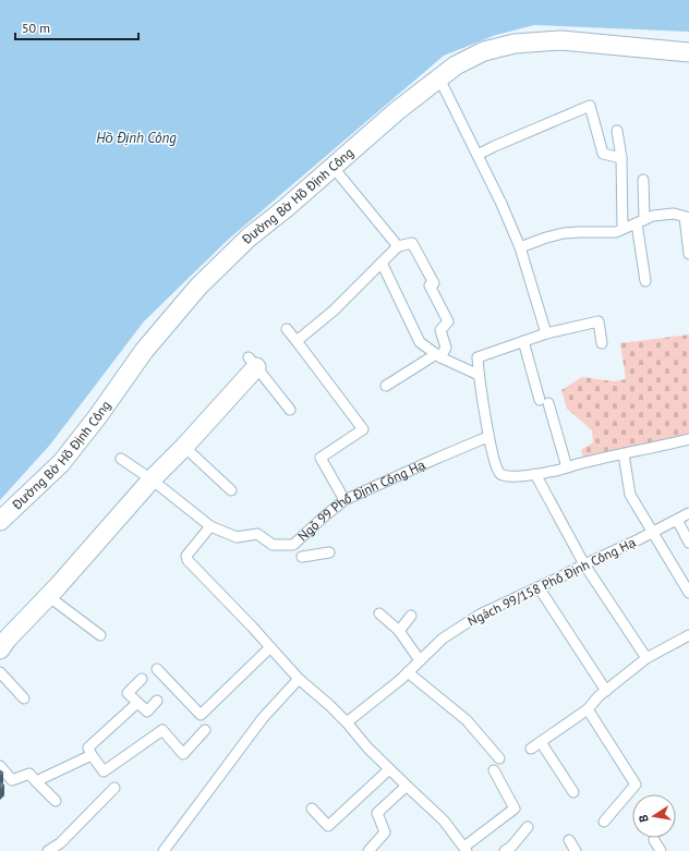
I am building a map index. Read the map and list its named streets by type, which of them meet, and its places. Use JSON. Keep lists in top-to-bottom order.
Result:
{
  "streets": {
    "street": ["Đường Bờ Hồ Định Công"],
    "lane": ["Ngõ 99 Phố Định Công Hạ", "Ngách 99/158 Phố Định Công Hạ"]
  },
  "water": ["Hồ Định Công"],
  "scale_bar": "50 m",
  "north": "left"
}
